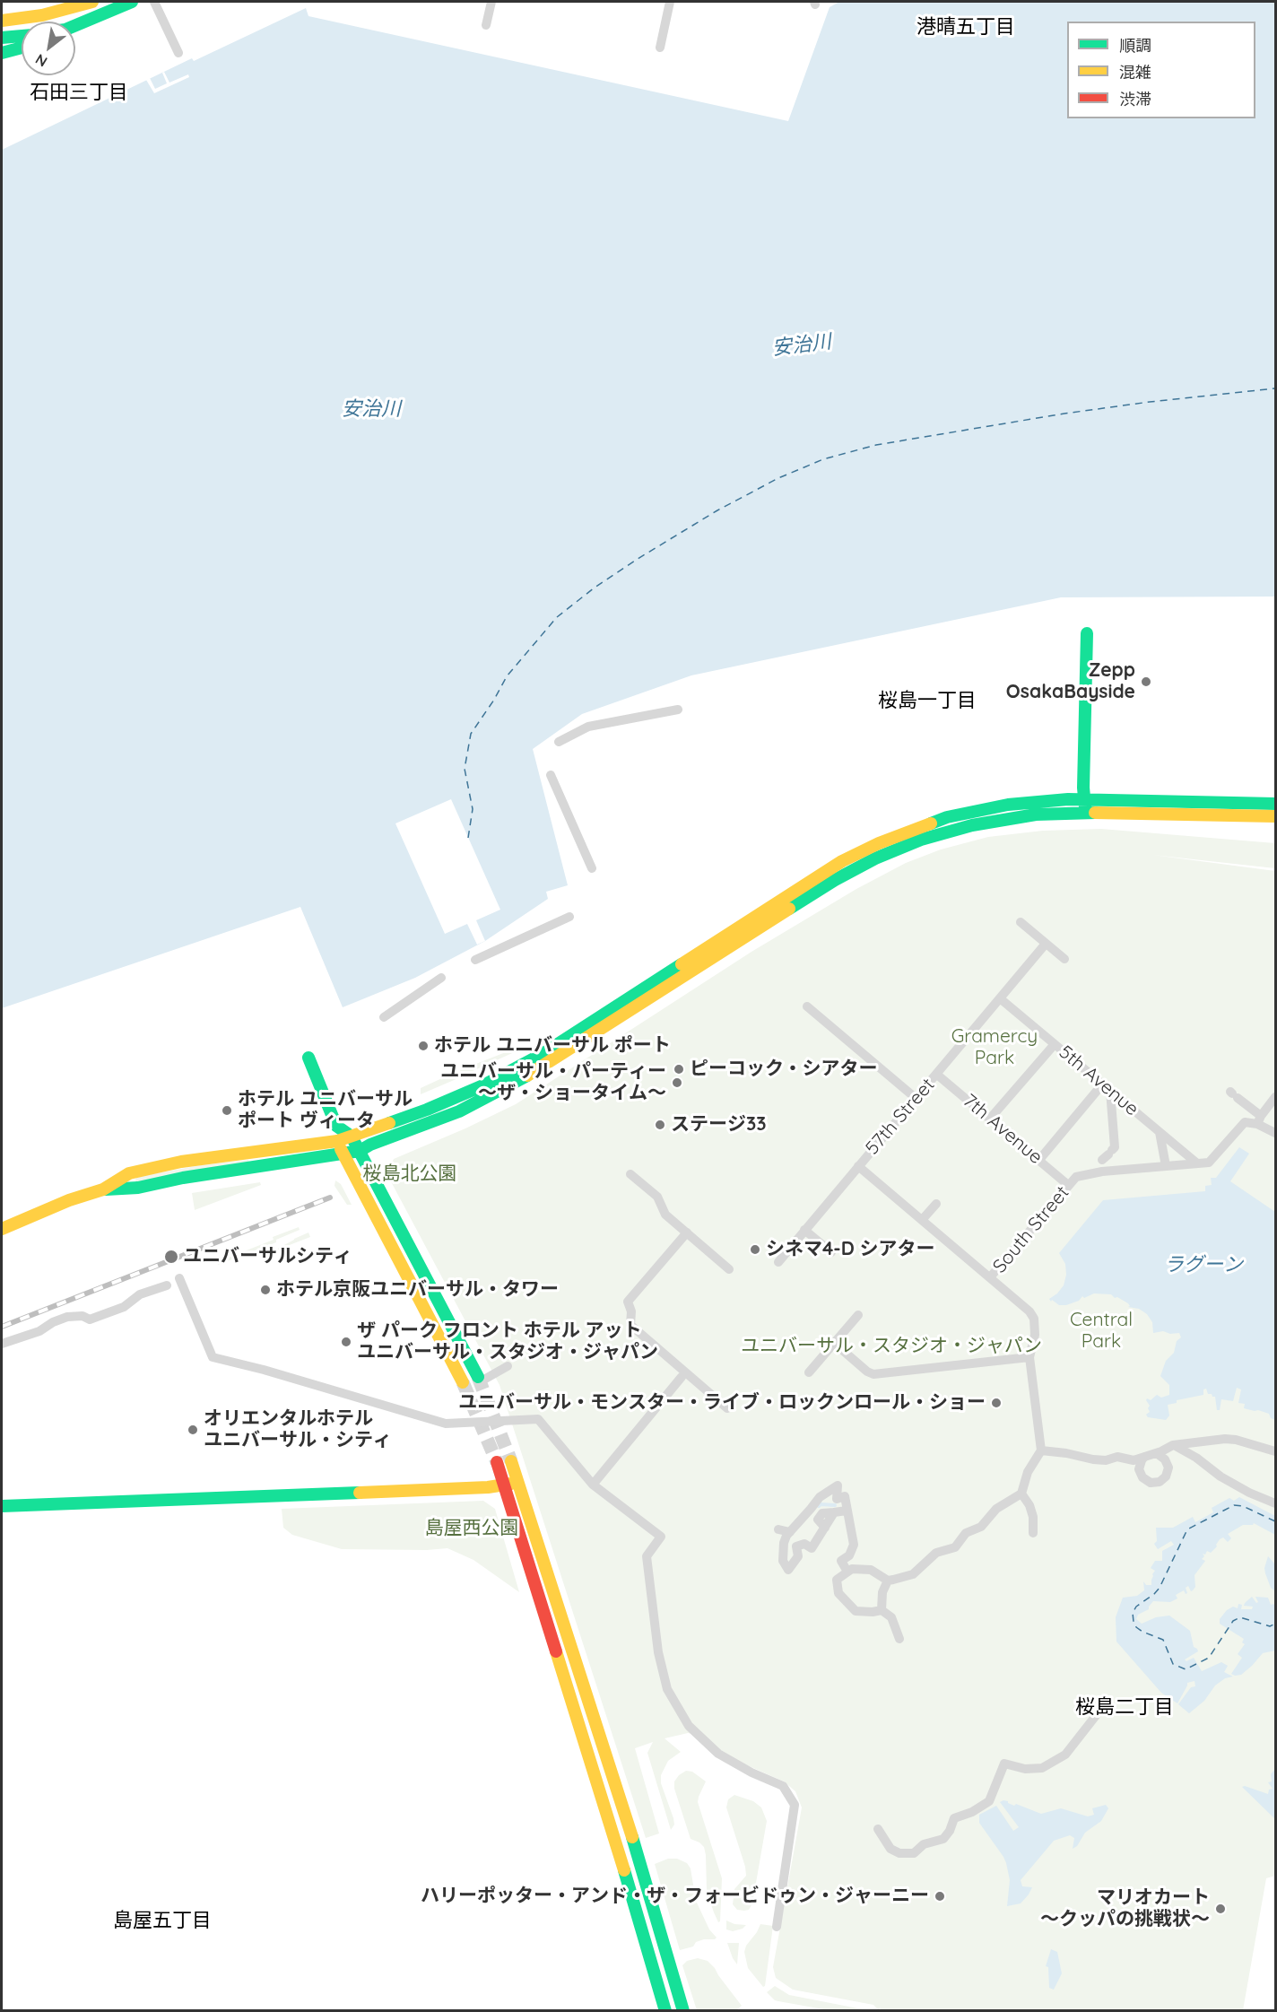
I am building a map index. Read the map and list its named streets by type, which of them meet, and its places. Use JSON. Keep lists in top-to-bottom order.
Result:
{
  "streets": {
    "street": [
      "5th Avenue",
      "57th Street",
      "7th Avenue",
      "South Street"
    ]
  },
  "crossings": [
    ["5th Avenue", "57th Street"],
    ["5th Avenue", "South Street"],
    ["57th Street", "7th Avenue"],
    ["7th Avenue", "South Street"]
  ],
  "districts": [
    "港晴五丁目",
    "石田三丁目",
    "桜島一丁目",
    "桜島二丁目",
    "島屋五丁目"
  ],
  "water": ["安治川", "ラグーン"],
  "parks": [
    "Gramercy Park",
    "桜島北公園",
    "Central Park",
    "ユニバーサル・スタジオ・ジャパン",
    "島屋西公園"
  ],
  "places": [
    "Zepp OsakaBayside",
    "ホテル ユニバーサル ポート",
    "ピーコック・シアター",
    "ユニバーサル・パーティー ～ザ・ショータイム～",
    "ホテル ユニバーサル ポート ヴィータ",
    "ステージ33",
    "シネマ4-D シアター",
    "ユニバーサルシティ",
    "ホテル京阪ユニバーサル・タワー",
    "ザ パーク フロント ホテル アット ユニバーサル・スタジオ・ジャパン",
    "ユニバーサル・モンスター・ライブ・ロックンロール・ショー",
    "オリエンタルホテル ユニバーサル・シティ",
    "ハリーポッター・アンド・ザ・フォービドゥン・ジャーニー",
    "マリオカート ～クッパの挑戦状～"
  ],
  "legend": ["順調", "混雑", "渋滞"],
  "north": "bottom left"
}
